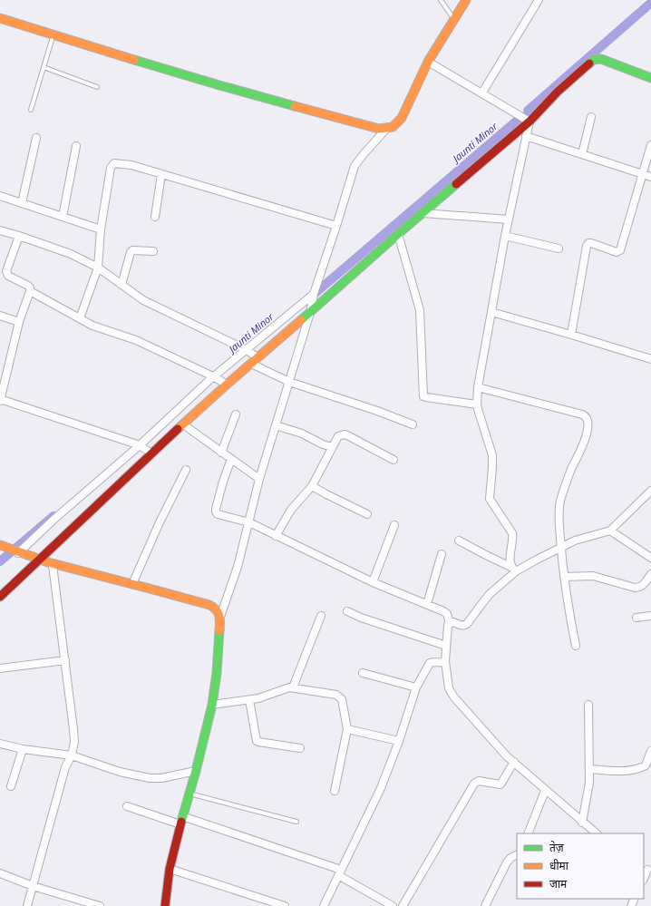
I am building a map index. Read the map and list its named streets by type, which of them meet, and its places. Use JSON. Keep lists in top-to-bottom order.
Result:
{
  "water": ["Jaunti Minor"],
  "legend": ["तेज़", "धीमा", "जाम"]
}
